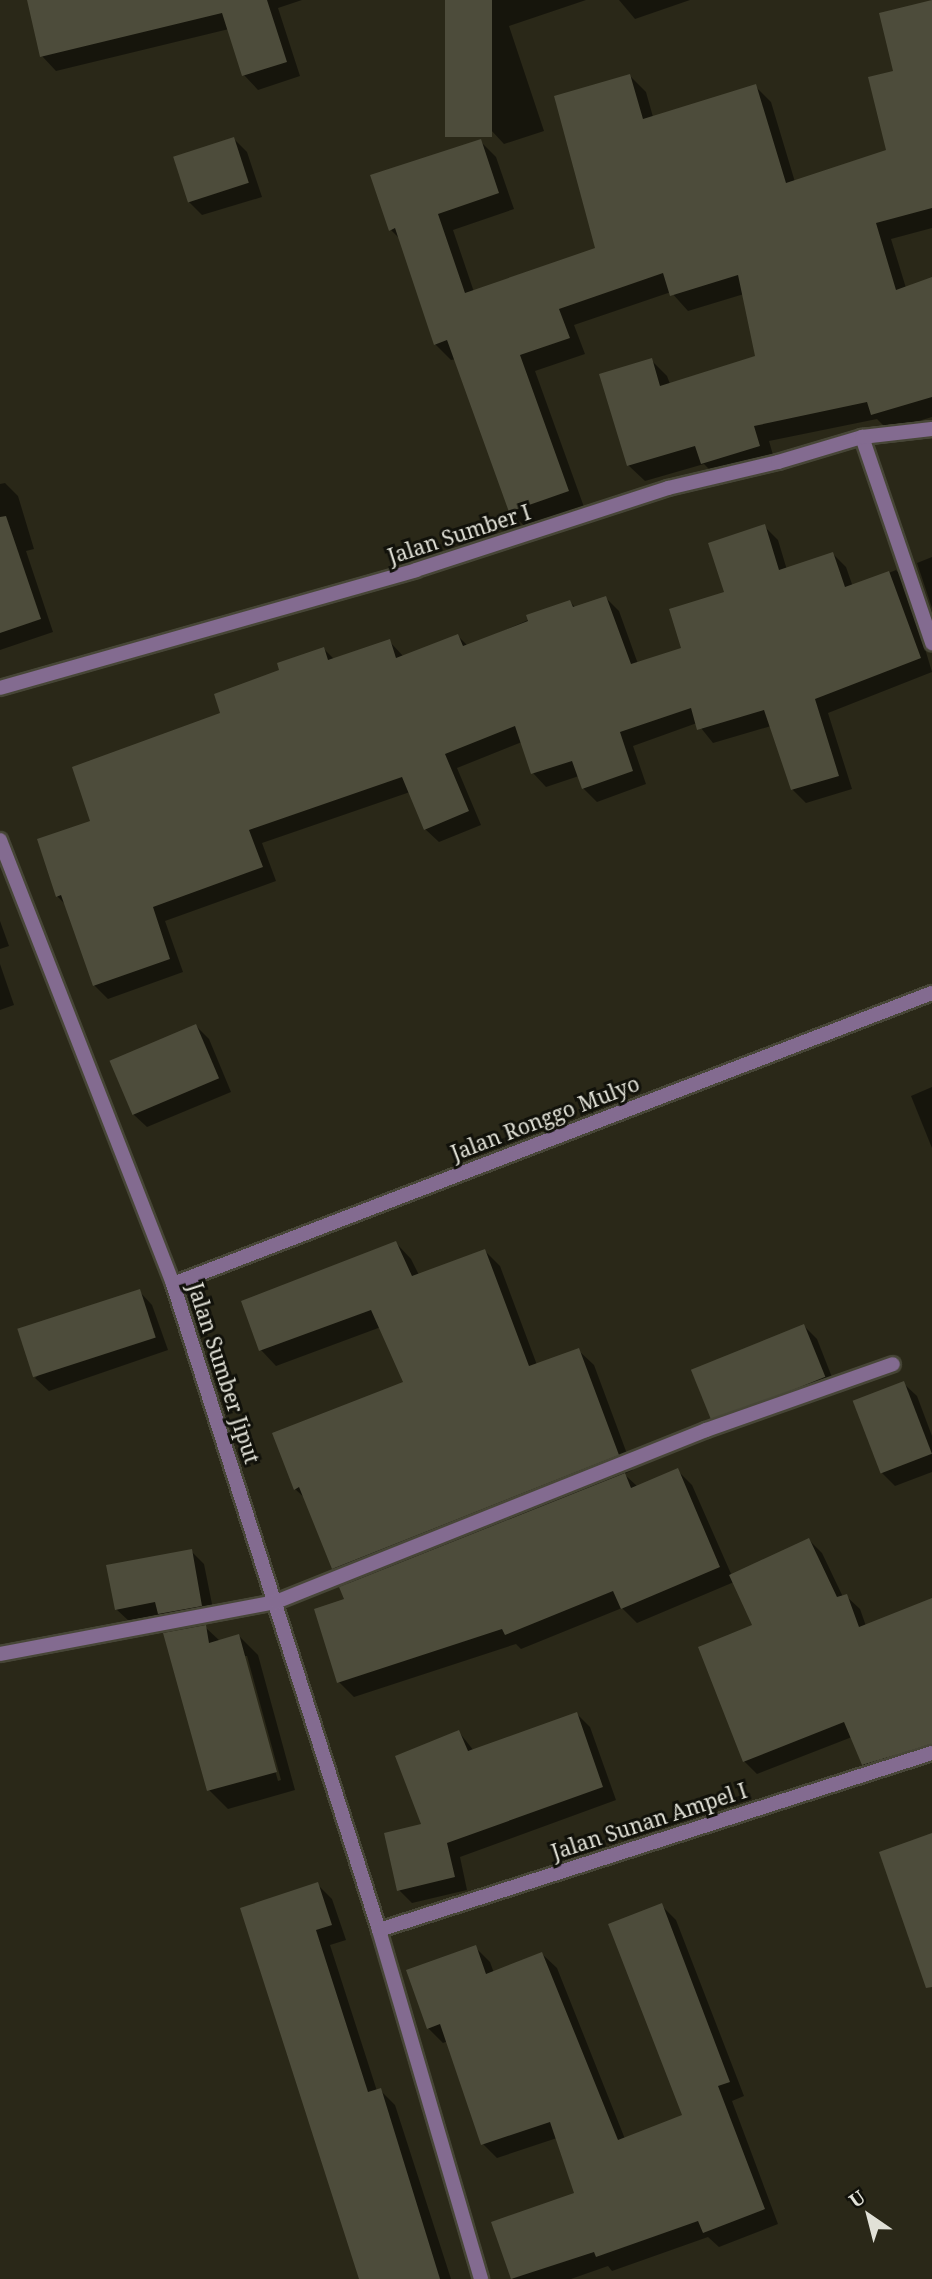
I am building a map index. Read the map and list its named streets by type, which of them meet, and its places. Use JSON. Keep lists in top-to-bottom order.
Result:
{
  "streets": {
    "street": [
      "Jalan Sumber I",
      "Jalan Ronggo Mulyo",
      "Jalan Sumber Jiput",
      "Jalan Sunan Ampel I"
    ]
  },
  "crossings": [
    ["Jalan Ronggo Mulyo", "Jalan Sumber Jiput"],
    ["Jalan Sumber Jiput", "Jalan Sunan Ampel I"]
  ],
  "north": "top left"
}
